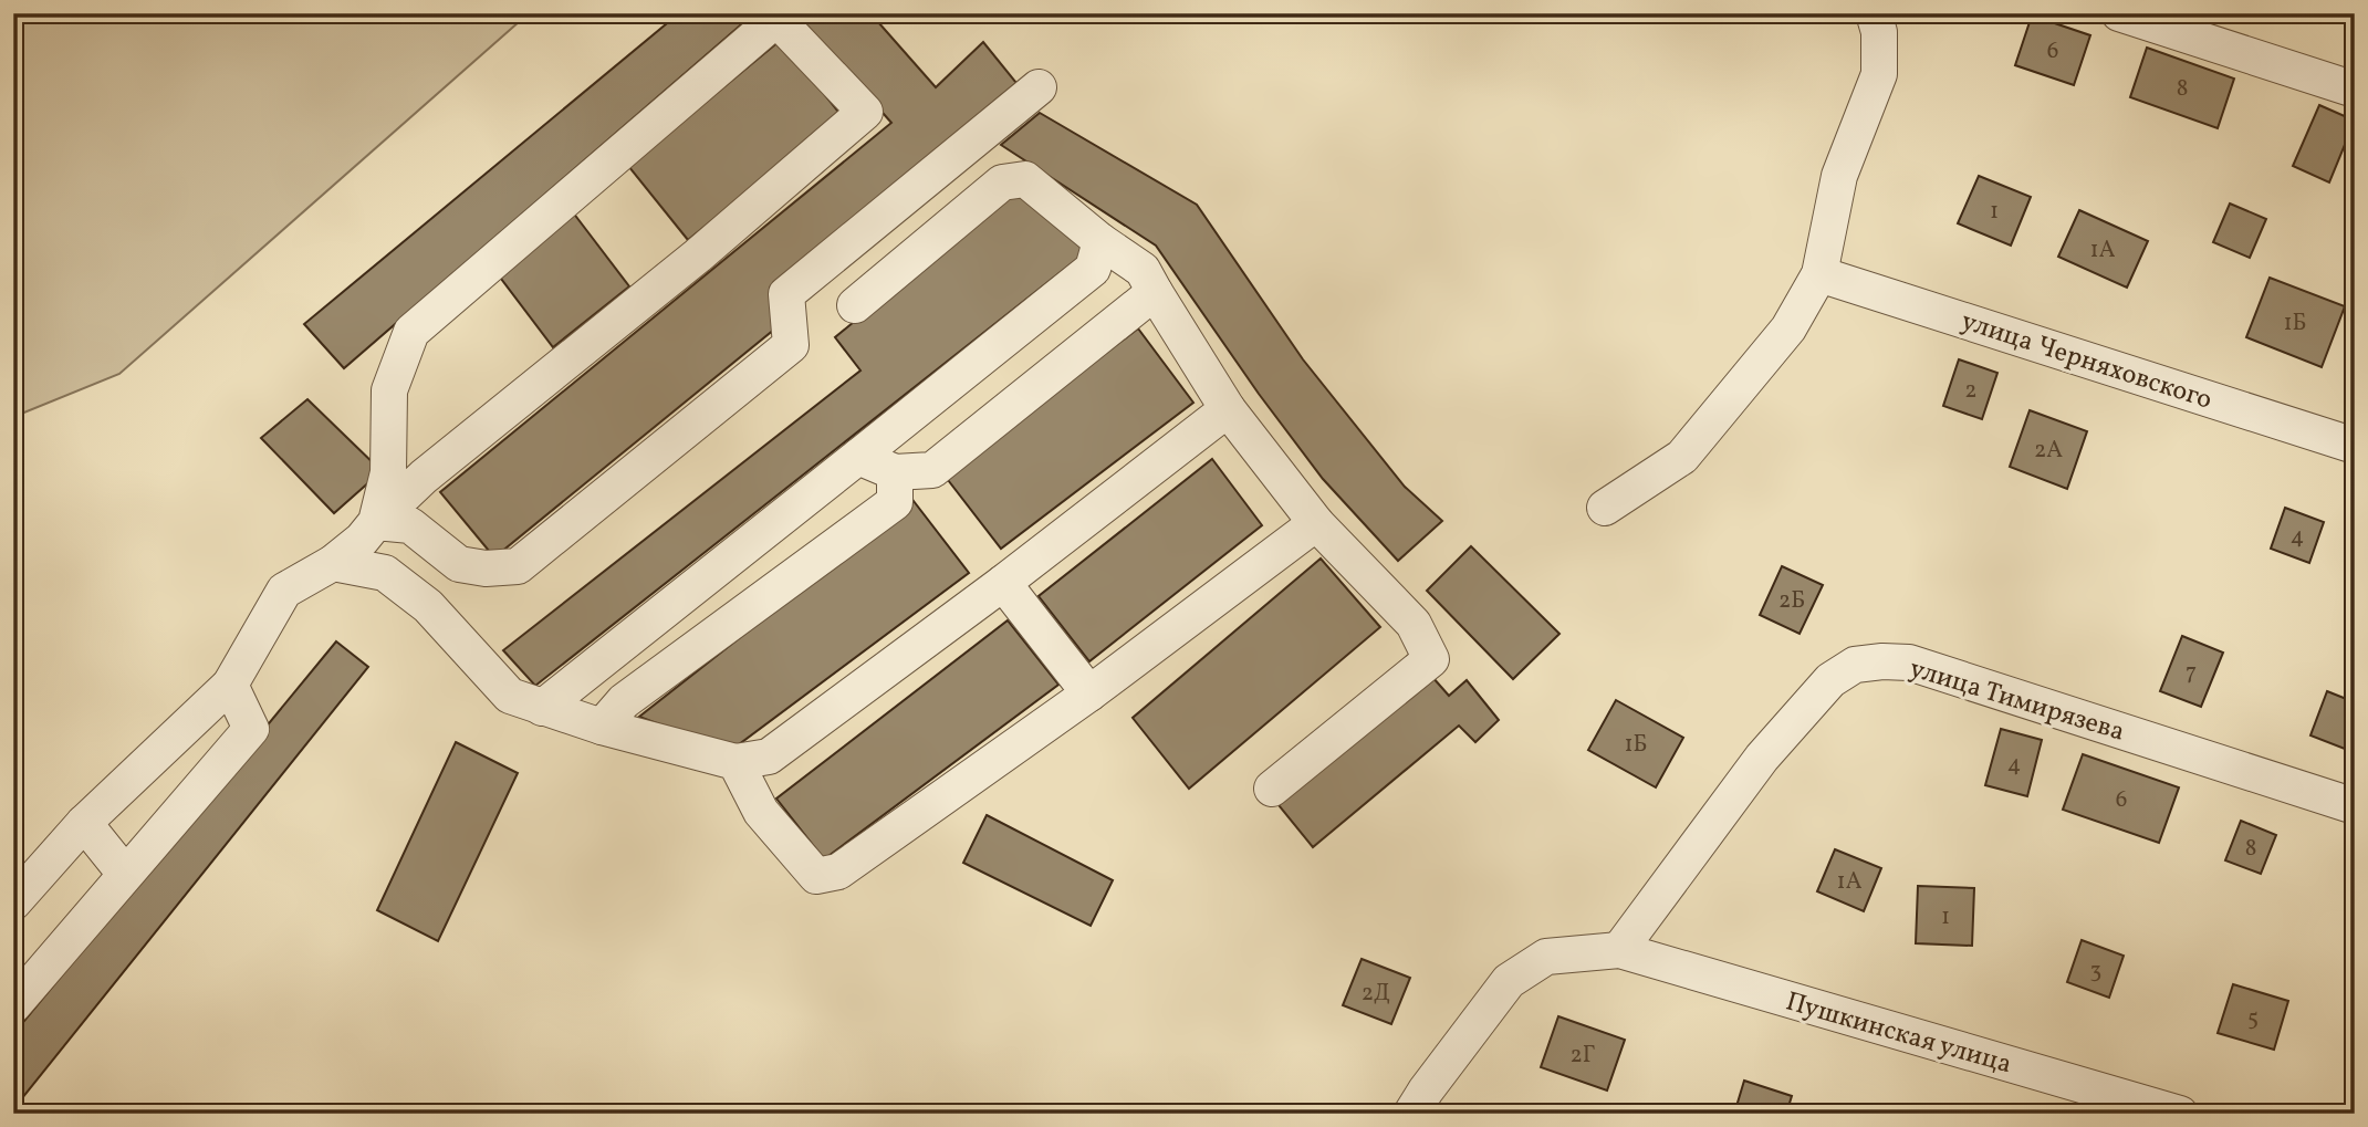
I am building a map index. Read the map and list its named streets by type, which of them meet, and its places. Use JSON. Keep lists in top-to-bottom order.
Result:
{
  "streets": {
    "street": ["улица Черняховского", "улица Тимирязева", "Пушкинская улица"]
  },
  "crossings": [
    ["улица Тимирязева", "Пушкинская улица"]
  ],
  "house_numbers": [
    "6",
    "8",
    "1",
    "1А",
    "1Б",
    "2",
    "2А",
    "4",
    "2Б",
    "7",
    "1Б",
    "4",
    "6",
    "8",
    "1А",
    "1",
    "3",
    "2Д",
    "5",
    "2Г"
  ]
}
